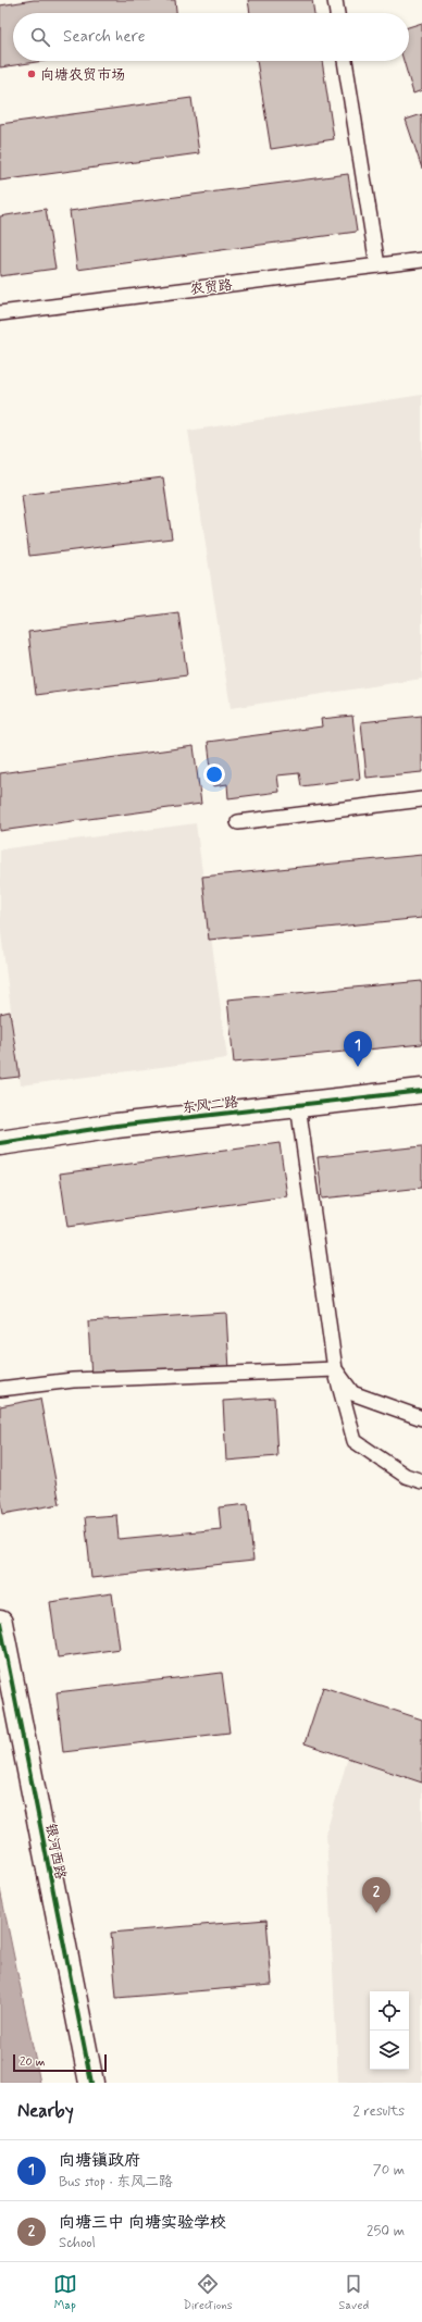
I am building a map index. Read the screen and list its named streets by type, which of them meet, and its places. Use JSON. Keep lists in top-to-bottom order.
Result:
{
  "streets": {
    "street": ["东风二路", "银河西路"],
    "lane": ["农贸路"]
  },
  "places": ["向塘农贸市场"],
  "scale_bar": "20 m",
  "page": {
    "search": "Search here",
    "pins": ["1", "2"],
    "scale": "20 m",
    "heading": ["Nearby", "2 results"],
    "list": [
      {
        "mark": "1",
        "name": "向塘镇政府",
        "note": "Bus stop · 东风二路",
        "value": "70 m"
      },
      {
        "mark": "2",
        "name": "向塘三中 向塘实验学校",
        "note": "School",
        "value": "250 m"
      }
    ],
    "nav": ["Map", "Directions", "Saved"]
  }
}
